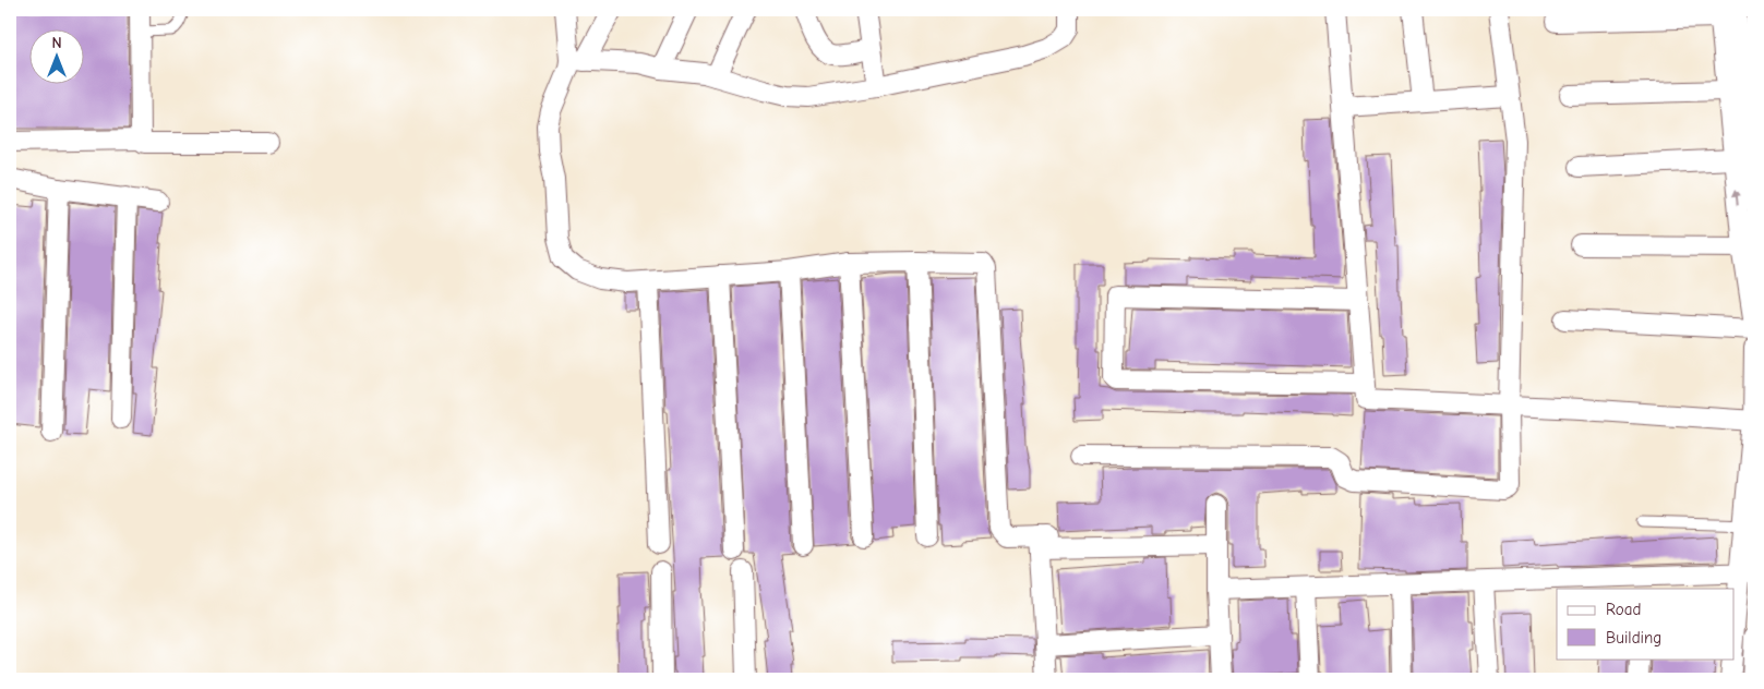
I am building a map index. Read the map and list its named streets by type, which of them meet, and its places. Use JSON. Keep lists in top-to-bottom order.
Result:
{
  "legend": ["Road", "Building"],
  "north": "top"
}
